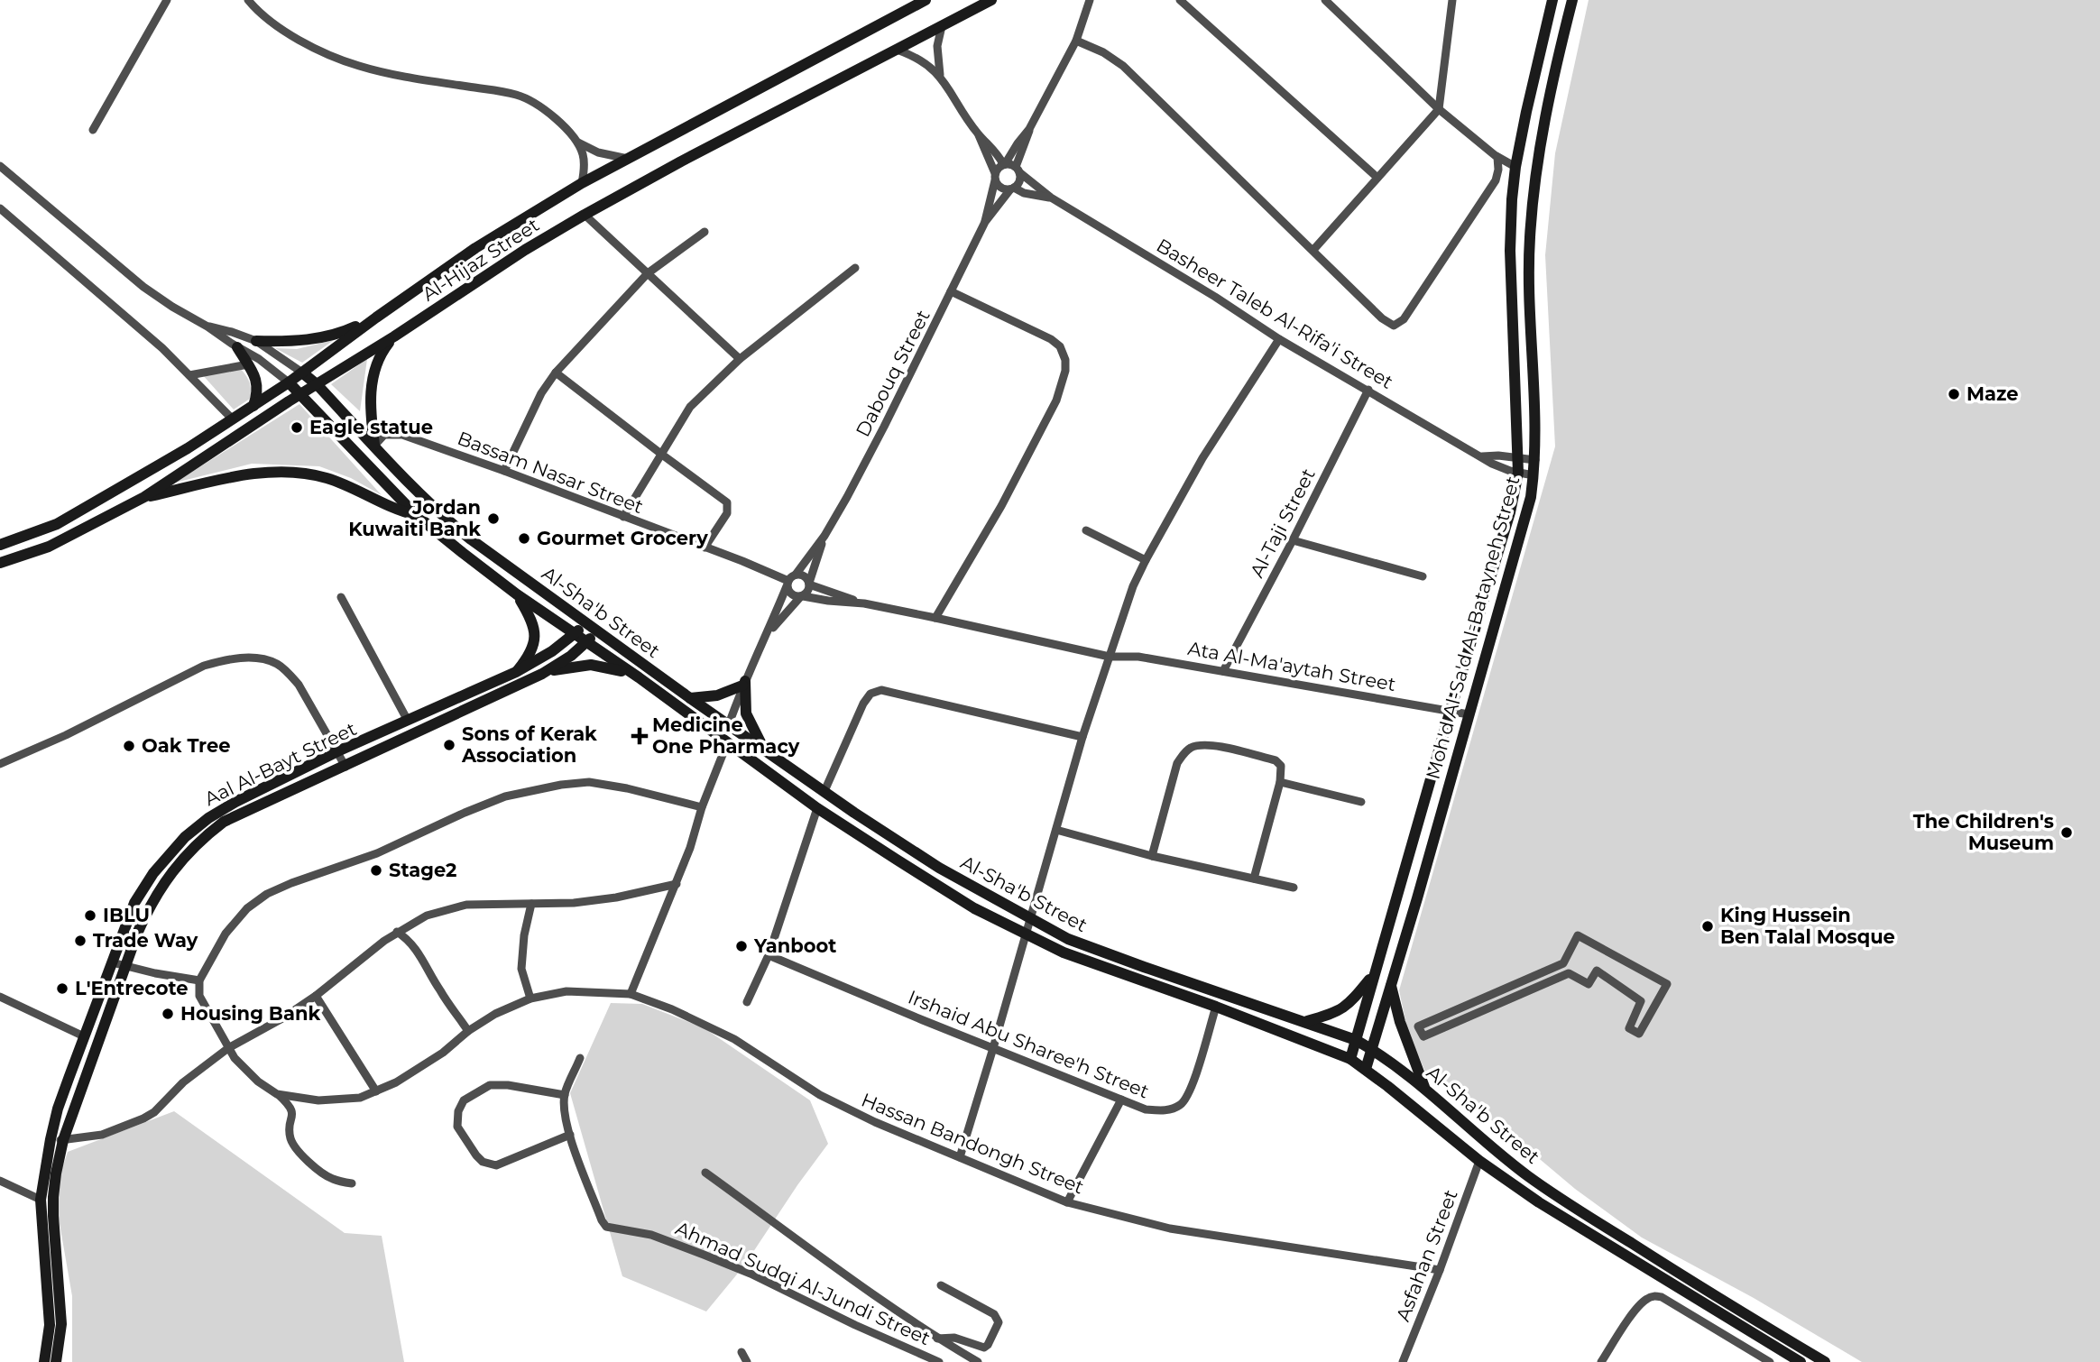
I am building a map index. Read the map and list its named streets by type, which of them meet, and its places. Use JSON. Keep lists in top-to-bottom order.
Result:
{
  "streets": {
    "main road": [
      "Al-Hijaz Street",
      "Al-Sha'b Street",
      "Moh'd Al-Sa'd Al-Batayneh Street",
      "Aal Al-Bayt Street"
    ],
    "street": [
      "Basheer Taleb Al-Rifa'i Street",
      "Dabouq Street",
      "Bassam Nasar Street",
      "Al-Taji Street",
      "Ata Al-Ma'aytah Street",
      "Irshaid Abu Sharee'h Street",
      "Hassan Bandongh Street",
      "Asfahan Street",
      "Ahmad Sudqi Al-Jundi Street"
    ]
  },
  "crossings": [
    ["Al-Hijaz Street", "Al-Sha'b Street"],
    ["Basheer Taleb Al-Rifa'i Street", "Dabouq Street"],
    ["Basheer Taleb Al-Rifa'i Street", "Al-Taji Street"],
    ["Basheer Taleb Al-Rifa'i Street", "Moh'd Al-Sa'd Al-Batayneh Street"],
    ["Dabouq Street", "Bassam Nasar Street"],
    ["Bassam Nasar Street", "Al-Sha'b Street"],
    ["Al-Taji Street", "Ata Al-Ma'aytah Street"],
    ["Al-Sha'b Street", "Moh'd Al-Sa'd Al-Batayneh Street"],
    ["Al-Sha'b Street", "Aal Al-Bayt Street"],
    ["Al-Sha'b Street", "Irshaid Abu Sharee'h Street"],
    ["Al-Sha'b Street", "Asfahan Street"],
    ["Moh'd Al-Sa'd Al-Batayneh Street", "Ata Al-Ma'aytah Street"],
    ["Hassan Bandongh Street", "Asfahan Street"]
  ],
  "places": {
    "other": [
      "Maze",
      "Eagle statue",
      "Jordan Kuwaiti Bank",
      "Gourmet Grocery",
      "Sons of Kerak Association",
      "Oak Tree",
      "The Children's Museum",
      "Stage2",
      "IBLU",
      "King Hussein Ben Talal Mosque",
      "Trade Way",
      "Yanboot",
      "L'Entrecote",
      "Housing Bank"
    ],
    "health": ["Medicine One Pharmacy"]
  }
}
